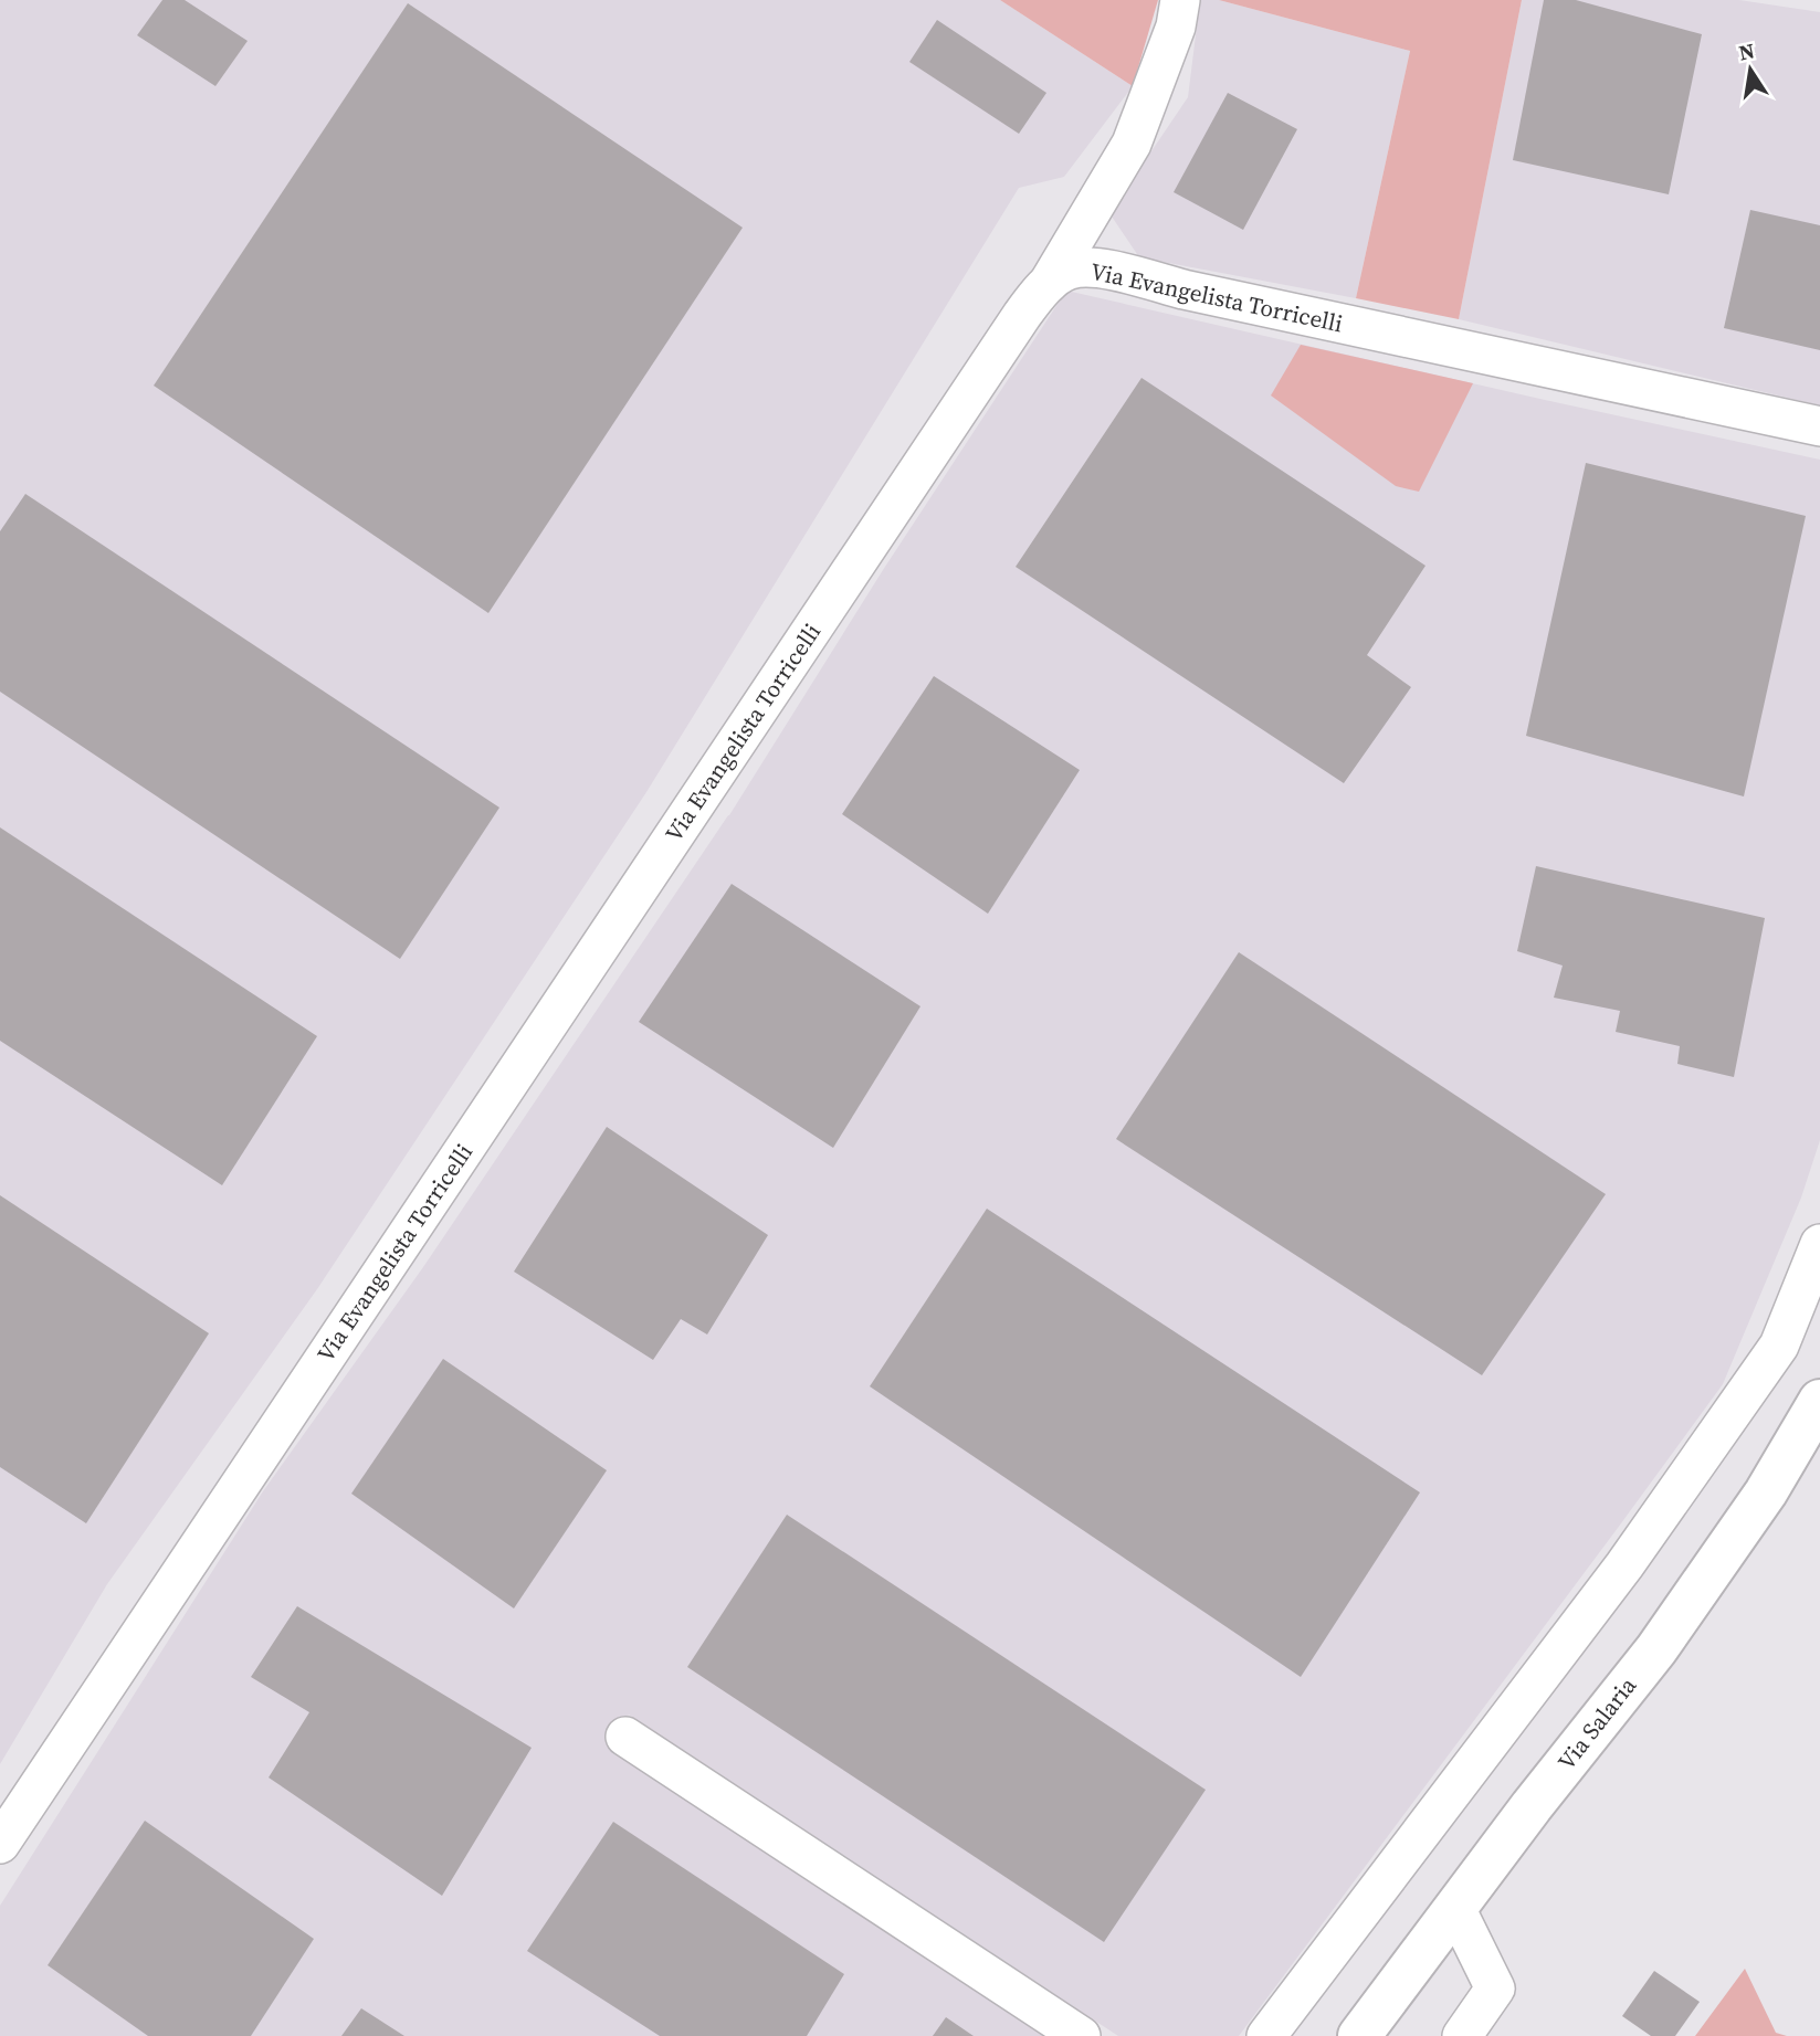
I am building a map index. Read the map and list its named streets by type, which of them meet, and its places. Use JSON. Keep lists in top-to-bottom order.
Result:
{
  "streets": {
    "main road": ["Via Salaria"],
    "lane": ["Via Evangelista Torricelli"]
  },
  "north": "top"
}
